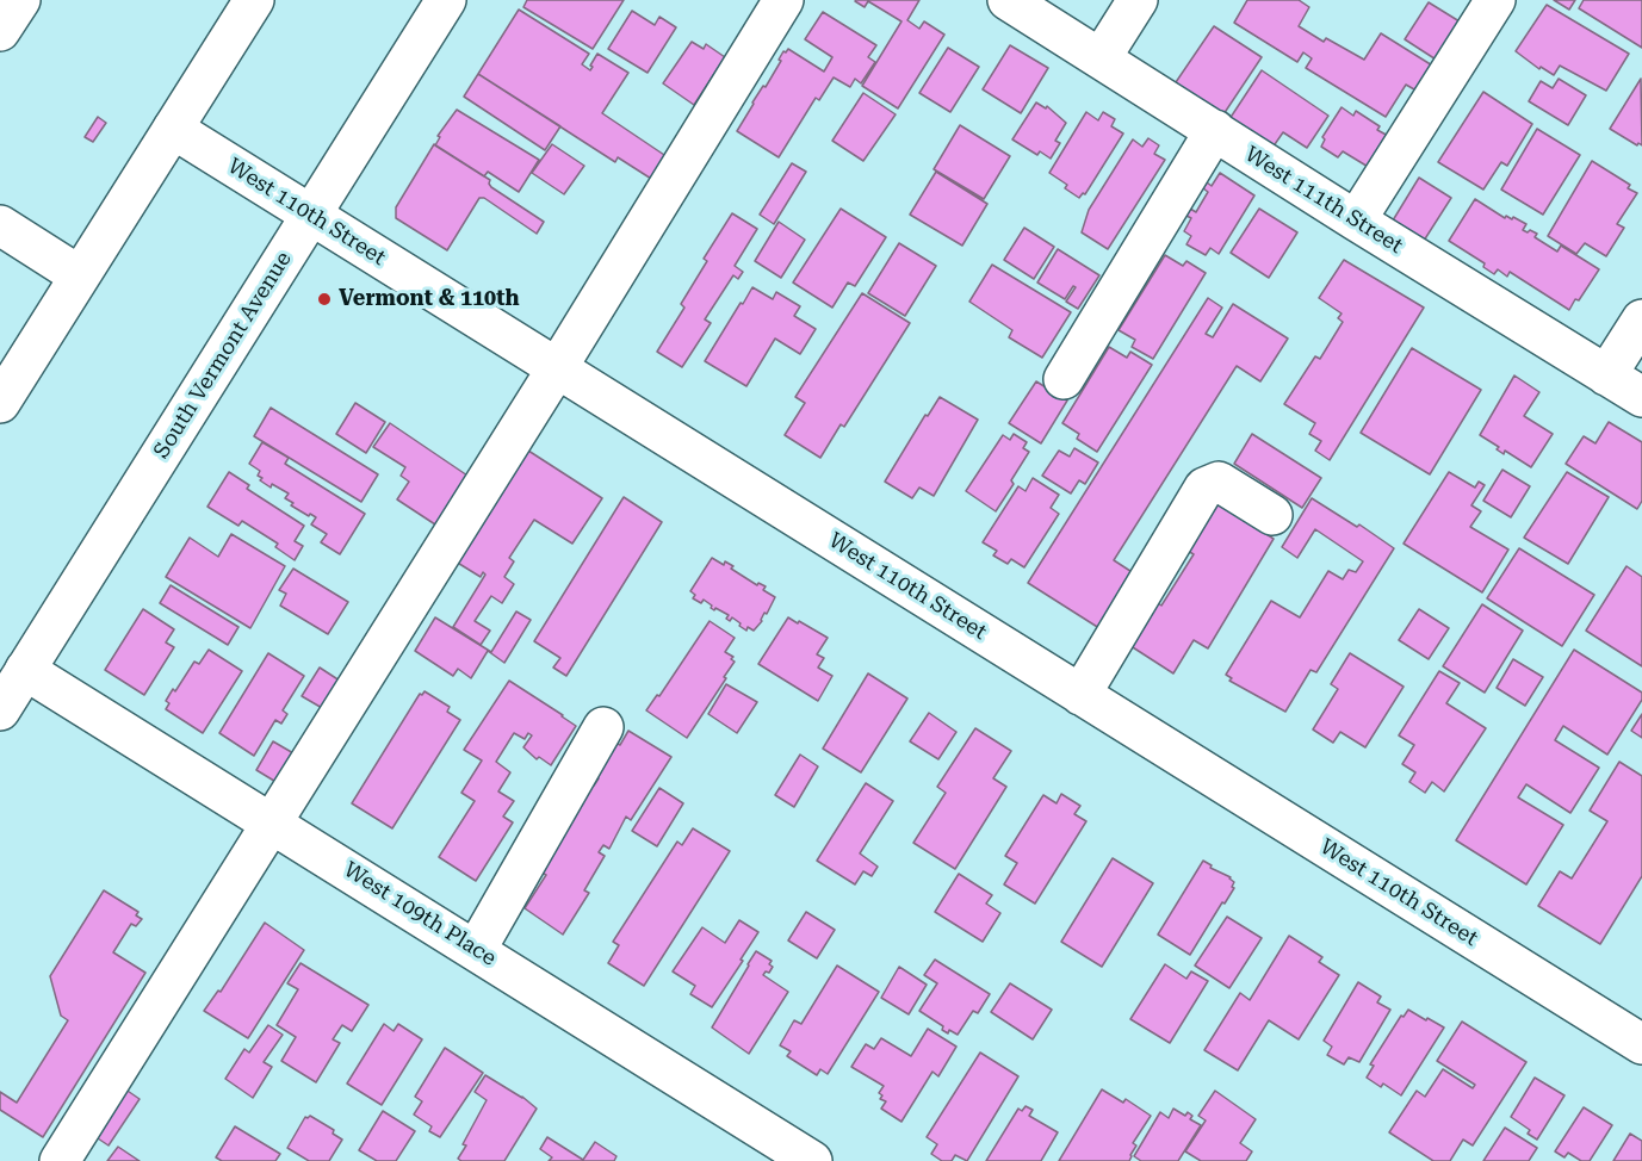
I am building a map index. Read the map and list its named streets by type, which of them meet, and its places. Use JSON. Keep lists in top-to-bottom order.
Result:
{
  "streets": {
    "street": [
      "West 111th Street",
      "West 110th Street",
      "South Vermont Avenue",
      "West 109th Place"
    ]
  },
  "crossings": [
    ["West 110th Street", "South Vermont Avenue"],
    ["South Vermont Avenue", "West 109th Place"]
  ],
  "places": ["Vermont & 110th"]
}
